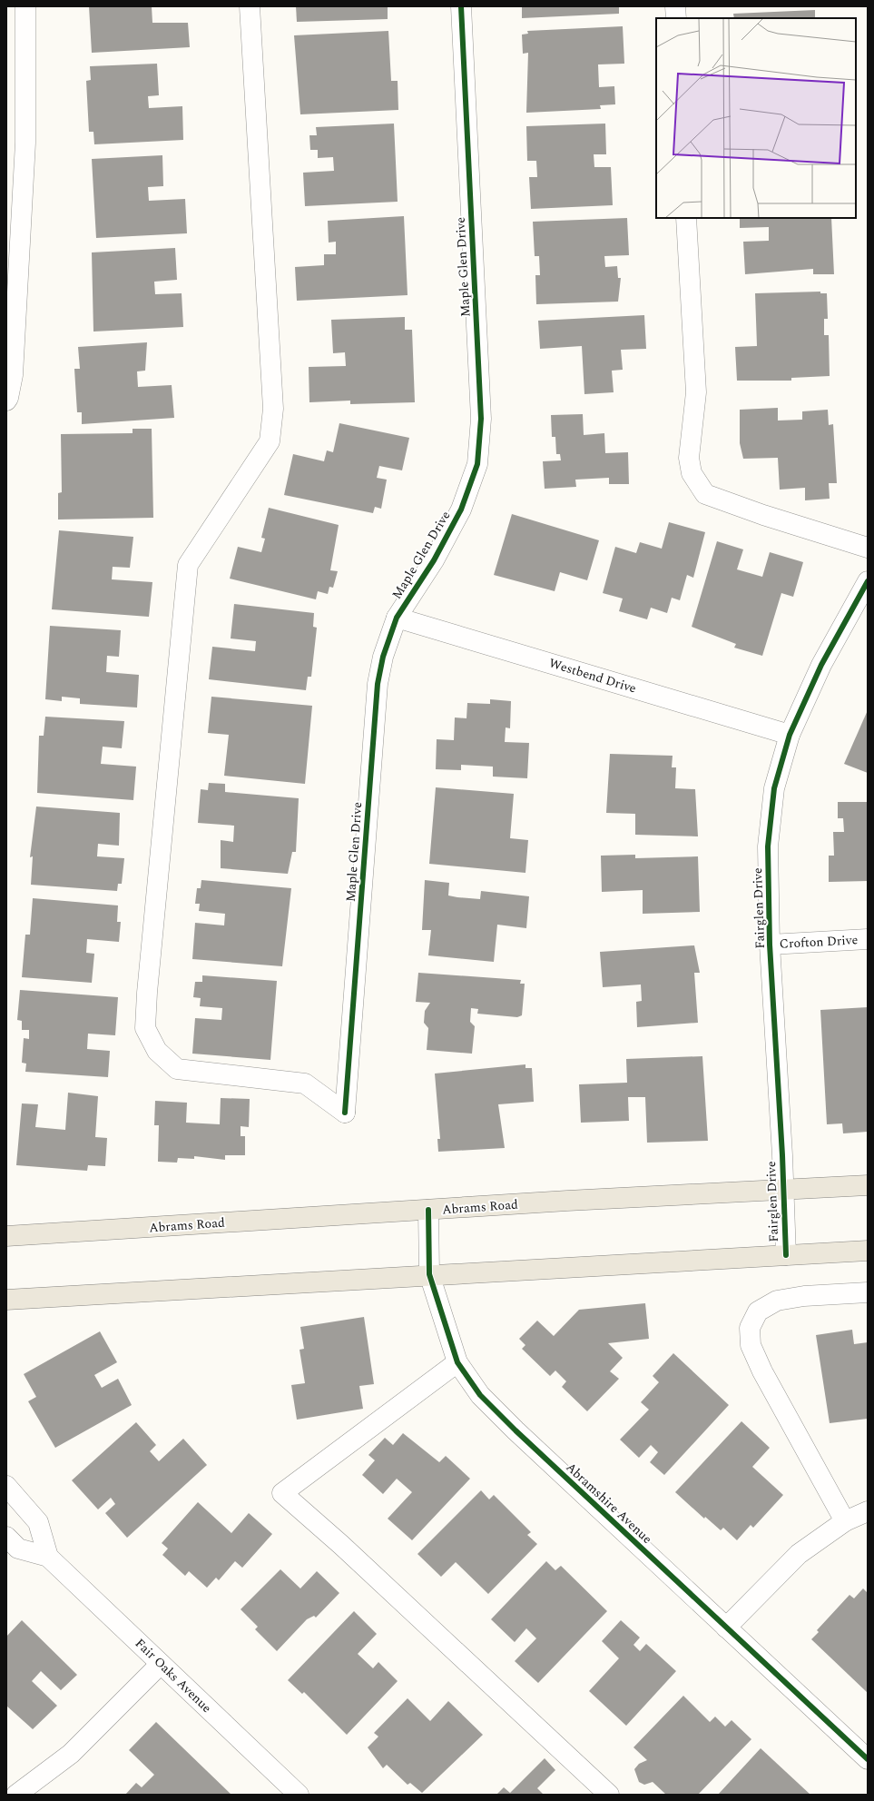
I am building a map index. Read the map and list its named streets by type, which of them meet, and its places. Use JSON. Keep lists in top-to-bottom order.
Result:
{
  "streets": {
    "main road": ["Abrams Road"],
    "street": [
      "Maple Glen Drive",
      "Westbend Drive",
      "Fairglen Drive",
      "Crofton Drive",
      "Abramshire Avenue",
      "Fair Oaks Avenue"
    ]
  },
  "crossings": [
    ["Maple Glen Drive", "Westbend Drive"],
    ["Westbend Drive", "Fairglen Drive"],
    ["Fairglen Drive", "Crofton Drive"],
    ["Fairglen Drive", "Abrams Road"],
    ["Abrams Road", "Abramshire Avenue"]
  ]
}
